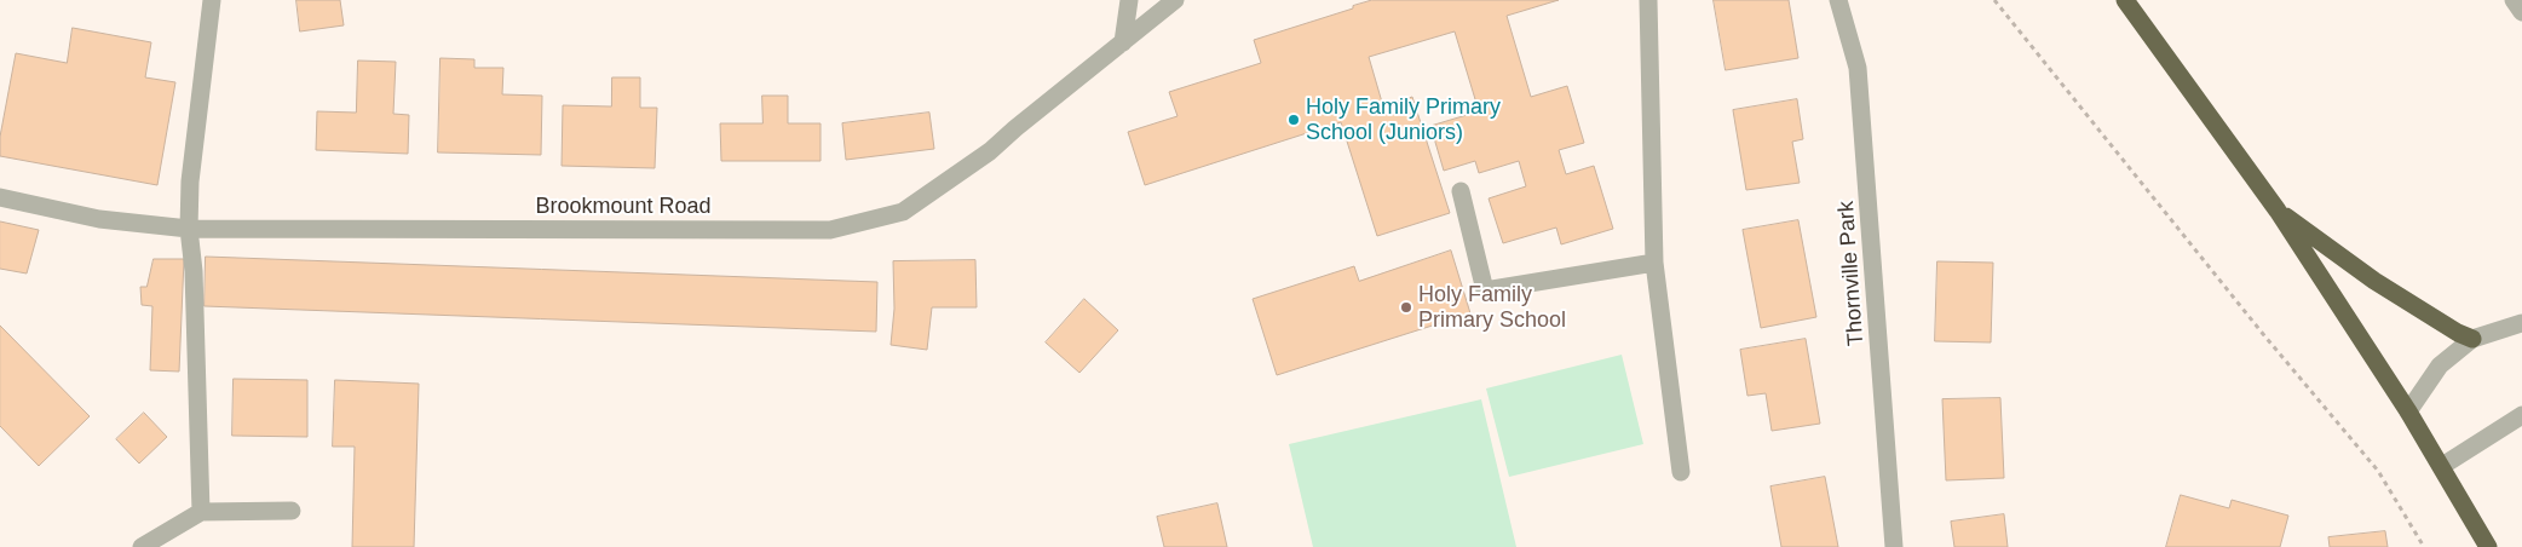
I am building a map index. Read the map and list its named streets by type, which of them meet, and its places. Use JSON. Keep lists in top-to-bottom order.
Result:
{
  "streets": {
    "street": ["Brookmount Road", "Thornville Park"]
  },
  "places": ["Holy Family Primary School (Juniors)", "Holy Family Primary School"]
}
